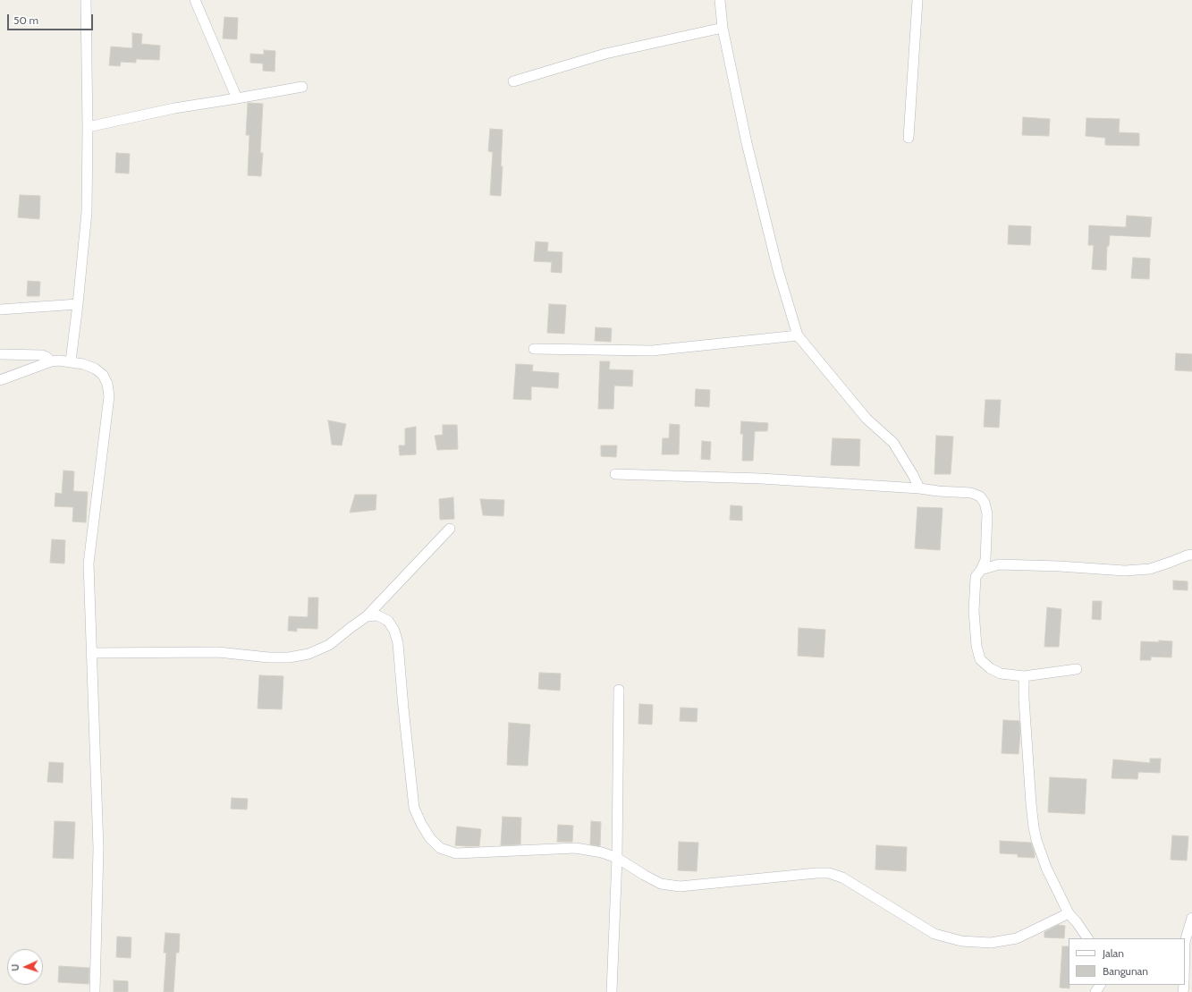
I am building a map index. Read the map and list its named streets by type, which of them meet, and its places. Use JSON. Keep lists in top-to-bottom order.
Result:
{
  "legend": ["Jalan", "Bangunan"],
  "scale_bar": "50 m",
  "north": "left"
}
